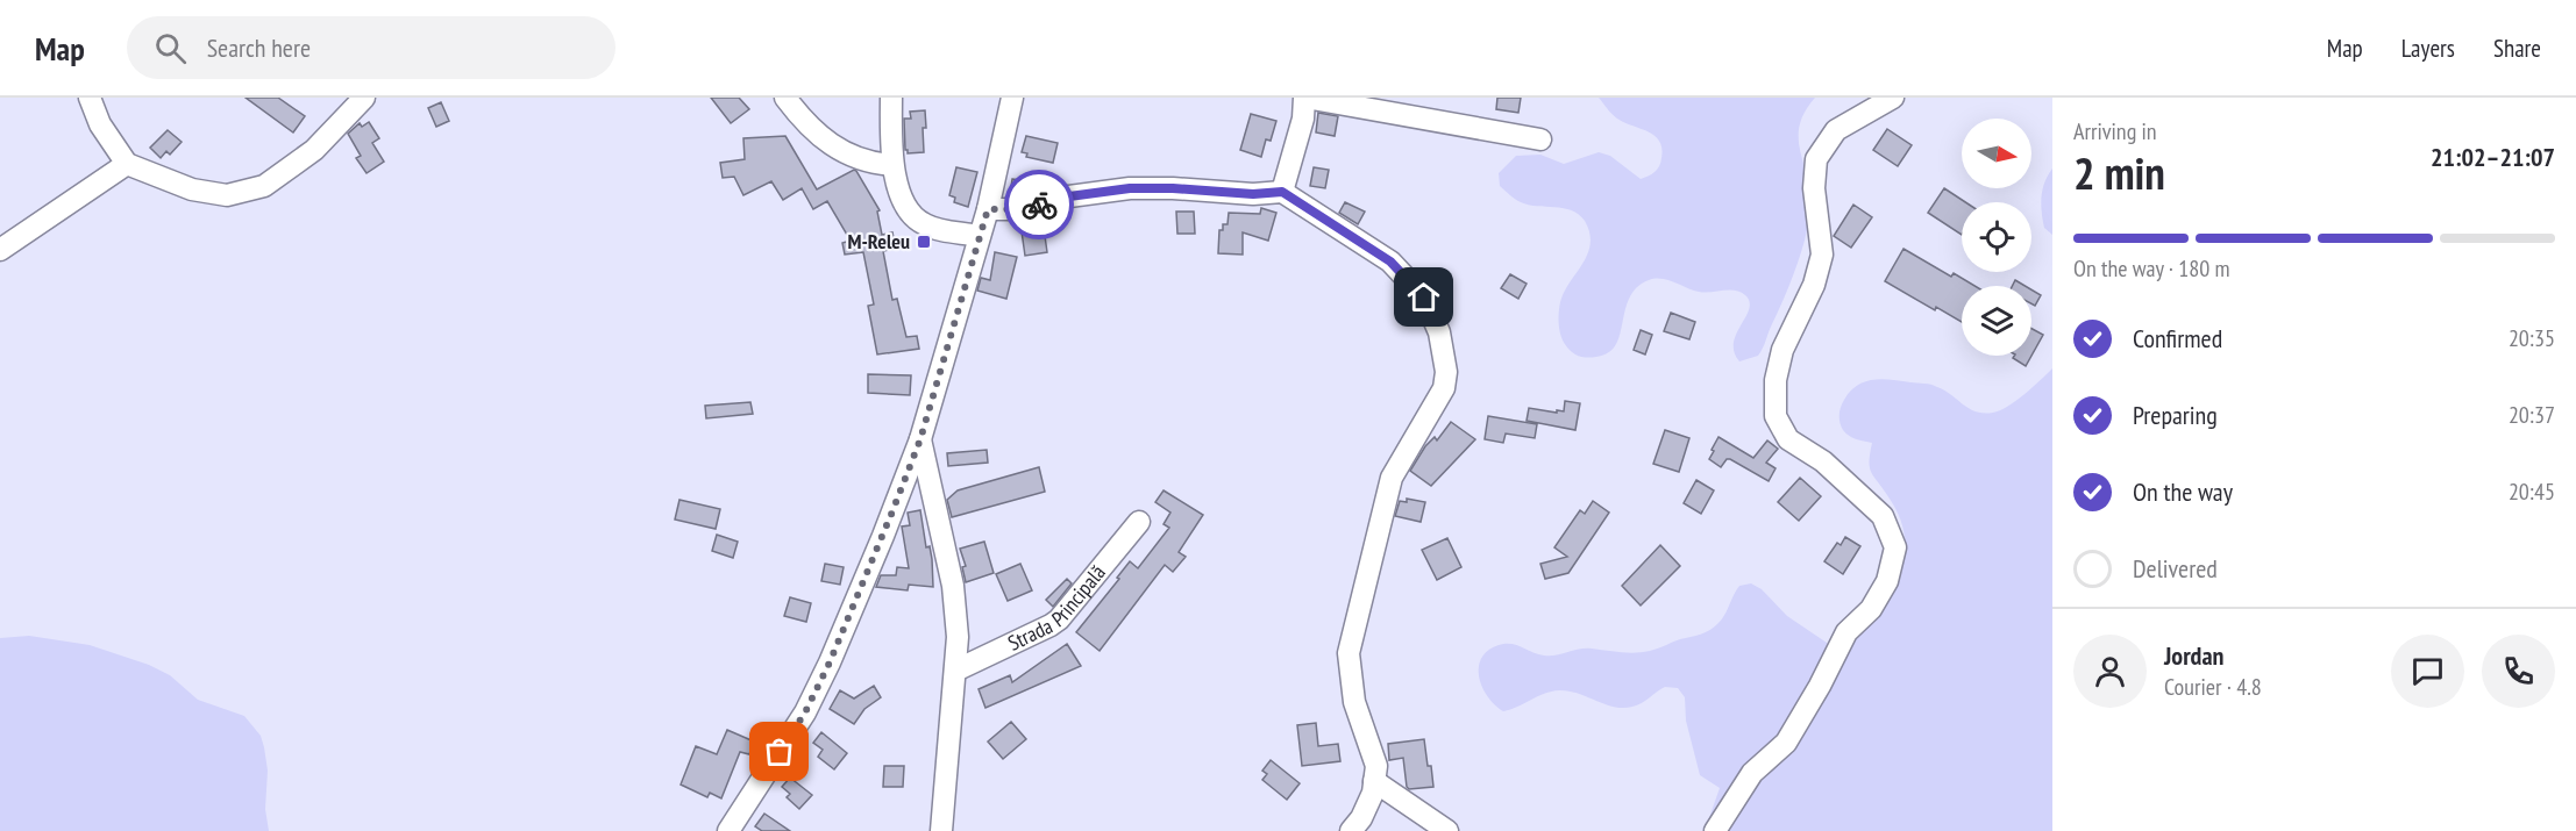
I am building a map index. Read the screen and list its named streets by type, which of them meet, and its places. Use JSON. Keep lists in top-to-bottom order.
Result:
{
  "streets": {
    "street": ["Strada Principală"]
  },
  "places": {
    "transit": ["M-Releu"]
  },
  "north": "right",
  "page": {
    "header": "Map",
    "search": "Search here",
    "nav": ["Map", "Layers", "Share"],
    "heading": ["2 min", "Arriving in", "21:02–21:07"],
    "panel": ["Jordan", "Courier · 4.8"],
    "bar": "On the way · 180 m",
    "list": [
      ["Confirmed", "20:35"],
      ["Preparing", "20:37"],
      ["On the way", "20:45"],
      "Delivered"
    ]
  }
}
